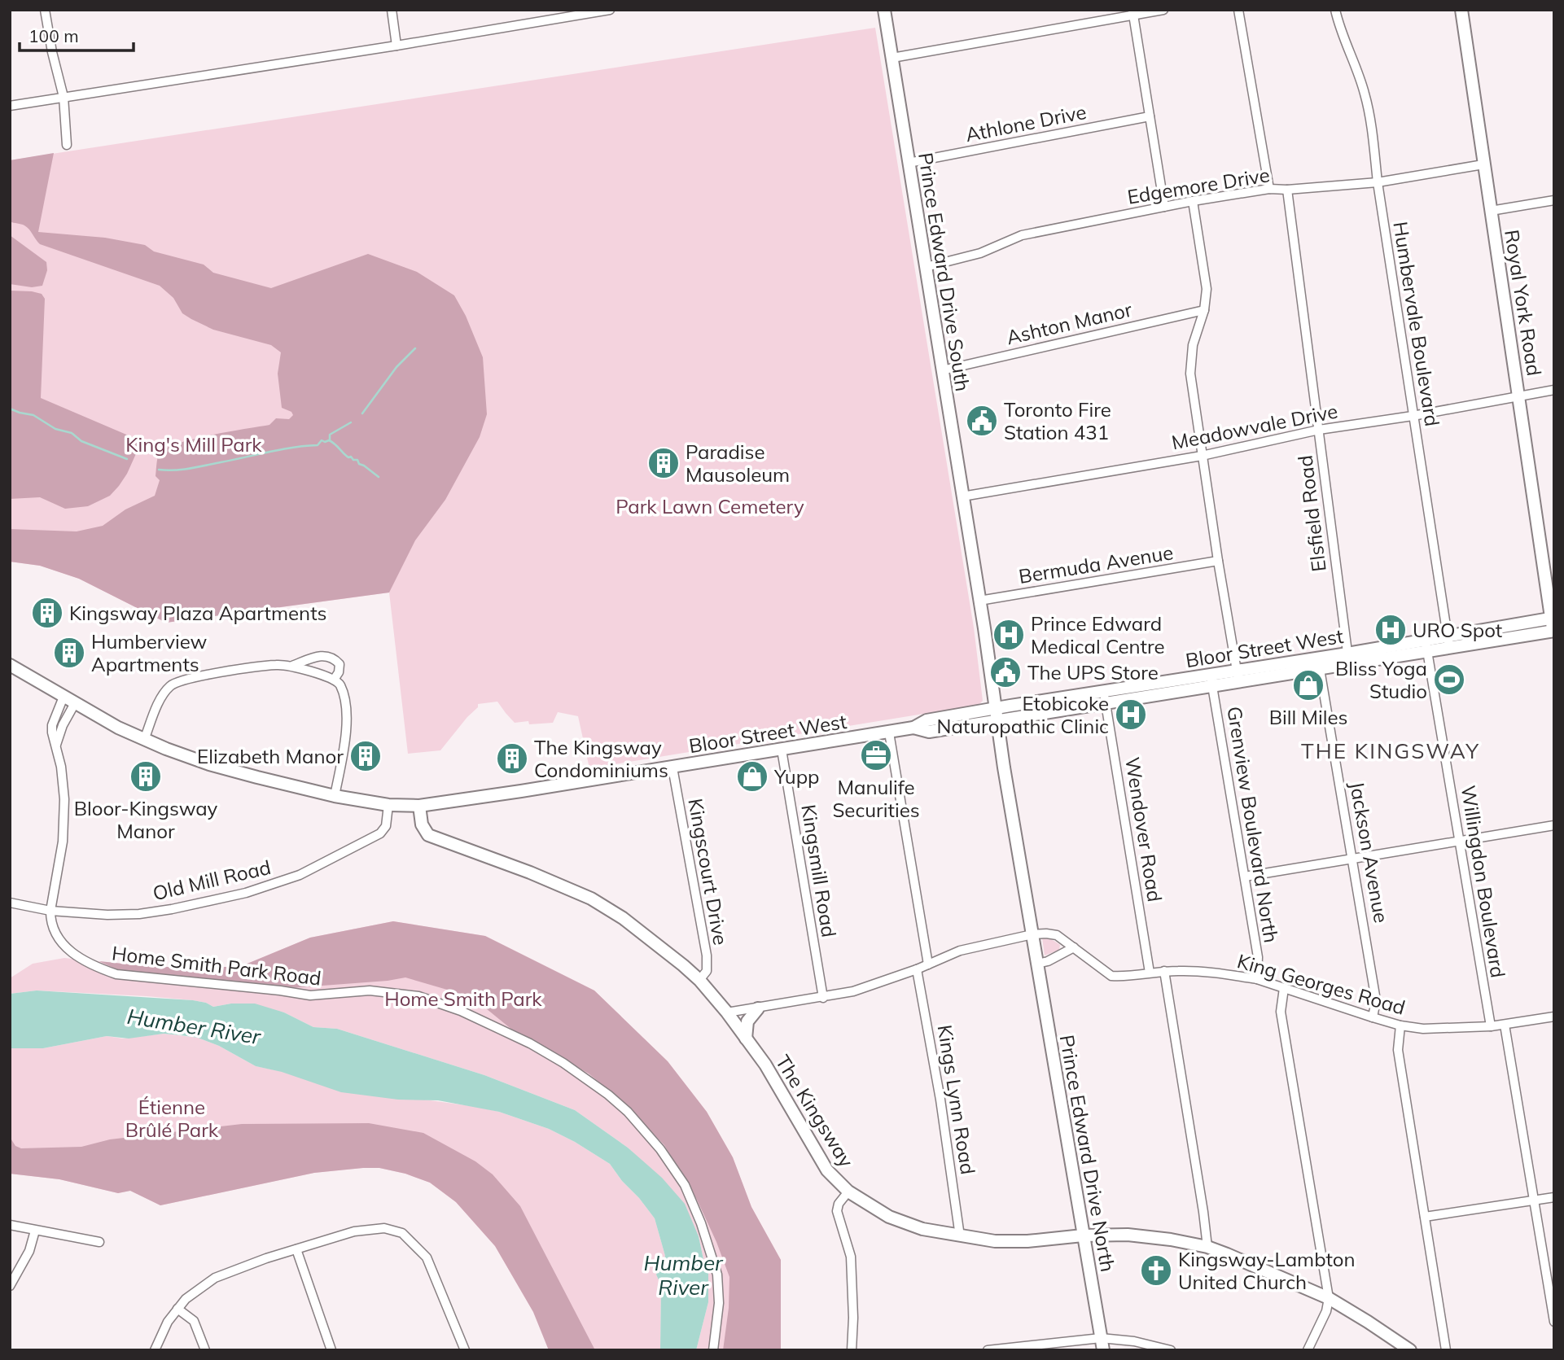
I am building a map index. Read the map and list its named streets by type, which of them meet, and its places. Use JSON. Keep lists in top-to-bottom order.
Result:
{
  "streets": {
    "street": [
      "Athlone Drive",
      "Edgemore Drive",
      "Prince Edward Drive South",
      "Royal York Road",
      "Ashton Manor",
      "Humbervale Boulevard",
      "Meadowvale Drive",
      "Elsfield Road",
      "Bermuda Avenue",
      "Bloor Street West",
      "Grenview Boulevard North",
      "Wendover Road",
      "Jackson Avenue",
      "Kingsmill Road",
      "Kingscourt Drive",
      "Old Mill Road",
      "Willingdon Boulevard",
      "Home Smith Park Road",
      "King Georges Road",
      "Kings Lynn Road",
      "The Kingsway",
      "Prince Edward Drive North"
    ]
  },
  "crossings": [
    ["Athlone Drive", "Prince Edward Drive South"],
    ["Edgemore Drive", "Prince Edward Drive South"],
    ["Edgemore Drive", "Royal York Road"],
    ["Edgemore Drive", "Humbervale Boulevard"],
    ["Edgemore Drive", "Elsfield Road"],
    ["Prince Edward Drive South", "Ashton Manor"],
    ["Prince Edward Drive South", "Meadowvale Drive"],
    ["Prince Edward Drive South", "Bermuda Avenue"],
    ["Prince Edward Drive South", "Bloor Street West"],
    ["Prince Edward Drive South", "Prince Edward Drive North"],
    ["Royal York Road", "Meadowvale Drive"],
    ["Royal York Road", "Bloor Street West"],
    ["Humbervale Boulevard", "Meadowvale Drive"],
    ["Humbervale Boulevard", "Bloor Street West"],
    ["Meadowvale Drive", "Elsfield Road"],
    ["Elsfield Road", "Bloor Street West"],
    ["Bloor Street West", "Grenview Boulevard North"],
    ["Bloor Street West", "Wendover Road"],
    ["Bloor Street West", "Jackson Avenue"],
    ["Bloor Street West", "Kingsmill Road"],
    ["Bloor Street West", "Kingscourt Drive"],
    ["Bloor Street West", "Old Mill Road"],
    ["Bloor Street West", "Willingdon Boulevard"],
    ["Bloor Street West", "The Kingsway"],
    ["Bloor Street West", "Prince Edward Drive North"],
    ["Grenview Boulevard North", "King Georges Road"],
    ["Wendover Road", "King Georges Road"],
    ["Jackson Avenue", "King Georges Road"],
    ["Kingsmill Road", "King Georges Road"],
    ["Kingscourt Drive", "The Kingsway"],
    ["Old Mill Road", "Home Smith Park Road"],
    ["Willingdon Boulevard", "King Georges Road"],
    ["King Georges Road", "Kings Lynn Road"],
    ["King Georges Road", "The Kingsway"],
    ["King Georges Road", "Prince Edward Drive North"],
    ["Kings Lynn Road", "The Kingsway"],
    ["The Kingsway", "Prince Edward Drive North"]
  ],
  "districts": ["THE KINGSWAY"],
  "water": ["Humber River"],
  "parks": [
    "King's Mill Park",
    "Park Lawn Cemetery",
    "Home Smith Park",
    "Étienne Brûlé Park"
  ],
  "places": {
    "public building": ["Toronto Fire Station 431", "The UPS Store"],
    "building": [
      "Paradise Mausoleum",
      "Kingsway Plaza Apartments",
      "Humberview Apartments",
      "Elizabeth Manor",
      "The Kingsway Condominiums",
      "Bloor-Kingsway Manor"
    ],
    "hospital": ["URO Spot", "Prince Edward Medical Centre", "Etobicoke Naturopathic Clinic"],
    "sports": ["Bliss Yoga Studio"],
    "shop": ["Bill Miles", "Yupp"],
    "office": ["Manulife Securities"],
    "church": ["Kingsway-Lambton United Church"]
  },
  "scale_bar": "100 m"
}
